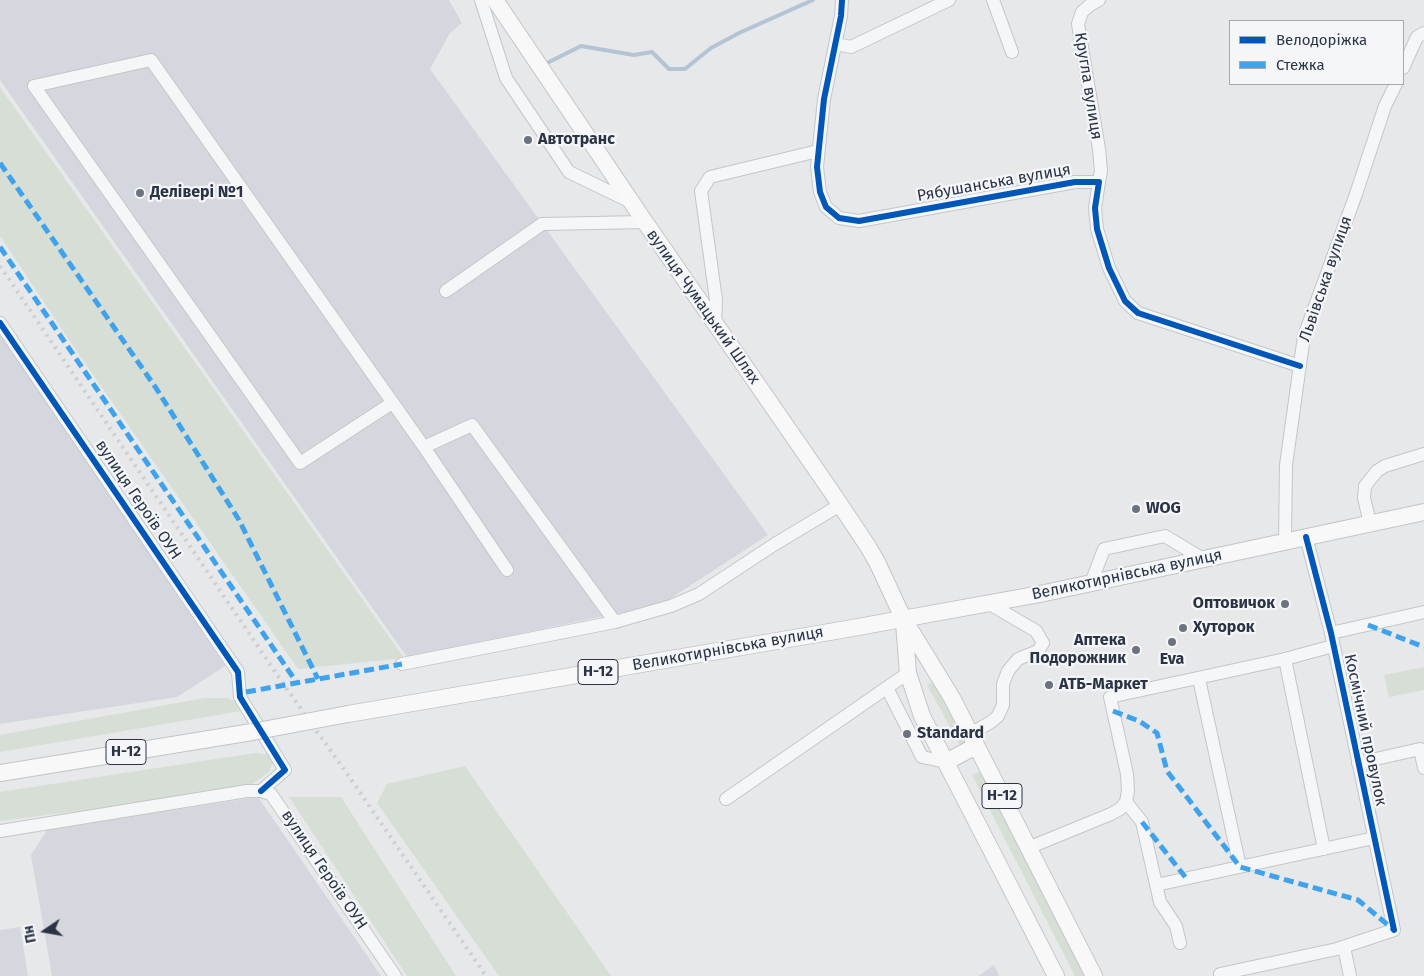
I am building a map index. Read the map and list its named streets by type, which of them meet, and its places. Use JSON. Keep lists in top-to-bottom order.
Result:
{
  "streets": {
    "main road": ["вулиця Чумацький Шлях", "Великотирнівська вулиця", "Н-12"],
    "street": [
      "Кругла вулиця",
      "Рябушанська вулиця",
      "Львівська вулиця",
      "вулиця Героїв ОУН",
      "Космічний провулок"
    ]
  },
  "crossings": [
    ["Кругла вулиця", "Рябушанська вулиця"],
    ["Львівська вулиця", "Великотирнівська вулиця"],
    ["вулиця Чумацький Шлях", "Великотирнівська вулиця"],
    ["Великотирнівська вулиця", "Космічний провулок"]
  ],
  "places": [
    "Автотранс",
    "Делівері №1",
    "WOG",
    "Оптовичок",
    "Хуторок",
    "Eva",
    "Аптека Подорожник",
    "АТБ-Маркет",
    "Standard"
  ],
  "legend": ["Велодоріжка", "Стежка"],
  "north": "left"
}
